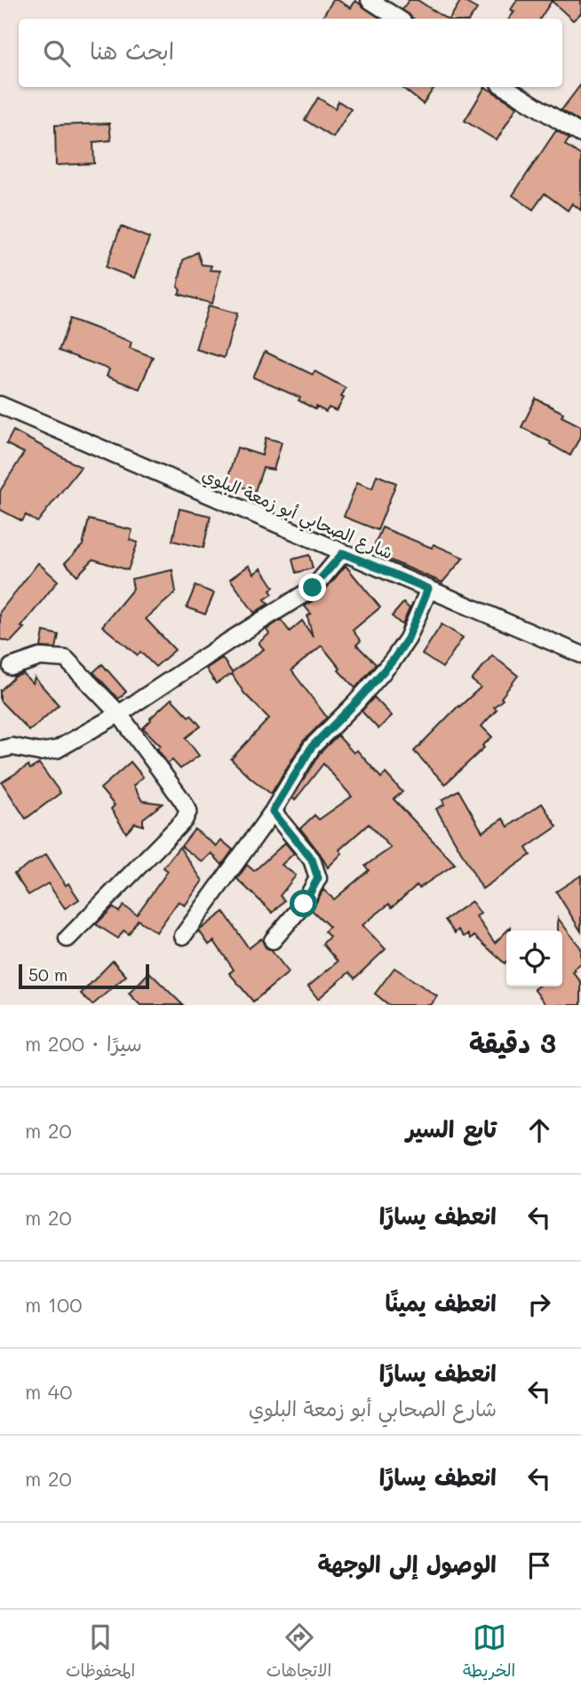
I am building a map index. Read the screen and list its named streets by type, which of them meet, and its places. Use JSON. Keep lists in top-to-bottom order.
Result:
{
  "streets": {
    "street": ["شارع الصحابي أبو زمعة البلوي"]
  },
  "scale_bar": "50 m",
  "page": {
    "search": "ابحث هنا",
    "scale": "50 m",
    "heading": ["3 دقيقة", "سيرًا · 200 m"],
    "list": [
      ["تابع السير", "20 m"],
      ["انعطف يسارًا", "20 m"],
      ["انعطف يمينًا", "100 m"],
      ["انعطف يسارًا", "شارع الصحابي أبو زمعة البلوي", "40 m"],
      ["انعطف يسارًا", "20 m"],
      "الوصول إلى الوجهة"
    ],
    "nav": ["الخريطة", "الاتجاهات", "المحفوظات"]
  }
}
